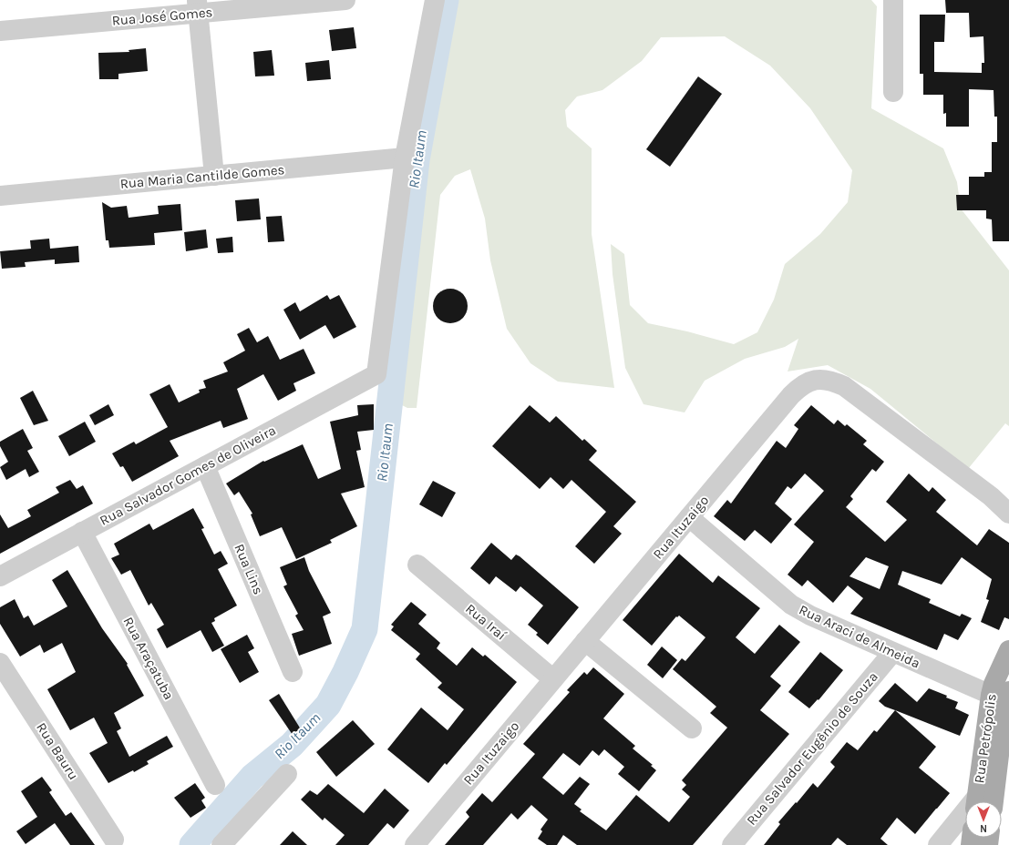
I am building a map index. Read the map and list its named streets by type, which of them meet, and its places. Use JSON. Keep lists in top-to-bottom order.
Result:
{
  "streets": {
    "main road": ["Rua Petrópolis"],
    "street": [
      "Rua José Gomes",
      "Rua Maria Cantilde Gomes",
      "Rua Salvador Gomes de Oliveira",
      "Rua Ituzaigo",
      "Rua Lins",
      "Rua Iraí",
      "Rua Araci de Almeida",
      "Rua Araçatuba",
      "Rua Salvador Eugênio de Souza",
      "Rua Bauru"
    ]
  },
  "crossings": [
    ["Rua Maria Cantilde Gomes", "Rua Salvador Gomes de Oliveira"],
    ["Rua Salvador Gomes de Oliveira", "Rua Lins"],
    ["Rua Salvador Gomes de Oliveira", "Rua Araçatuba"],
    ["Rua Ituzaigo", "Rua Iraí"],
    ["Rua Ituzaigo", "Rua Araci de Almeida"],
    ["Rua Araci de Almeida", "Rua Petrópolis"],
    ["Rua Araci de Almeida", "Rua Salvador Eugênio de Souza"]
  ],
  "water": ["Rio Itaum"],
  "north": "bottom"
}
